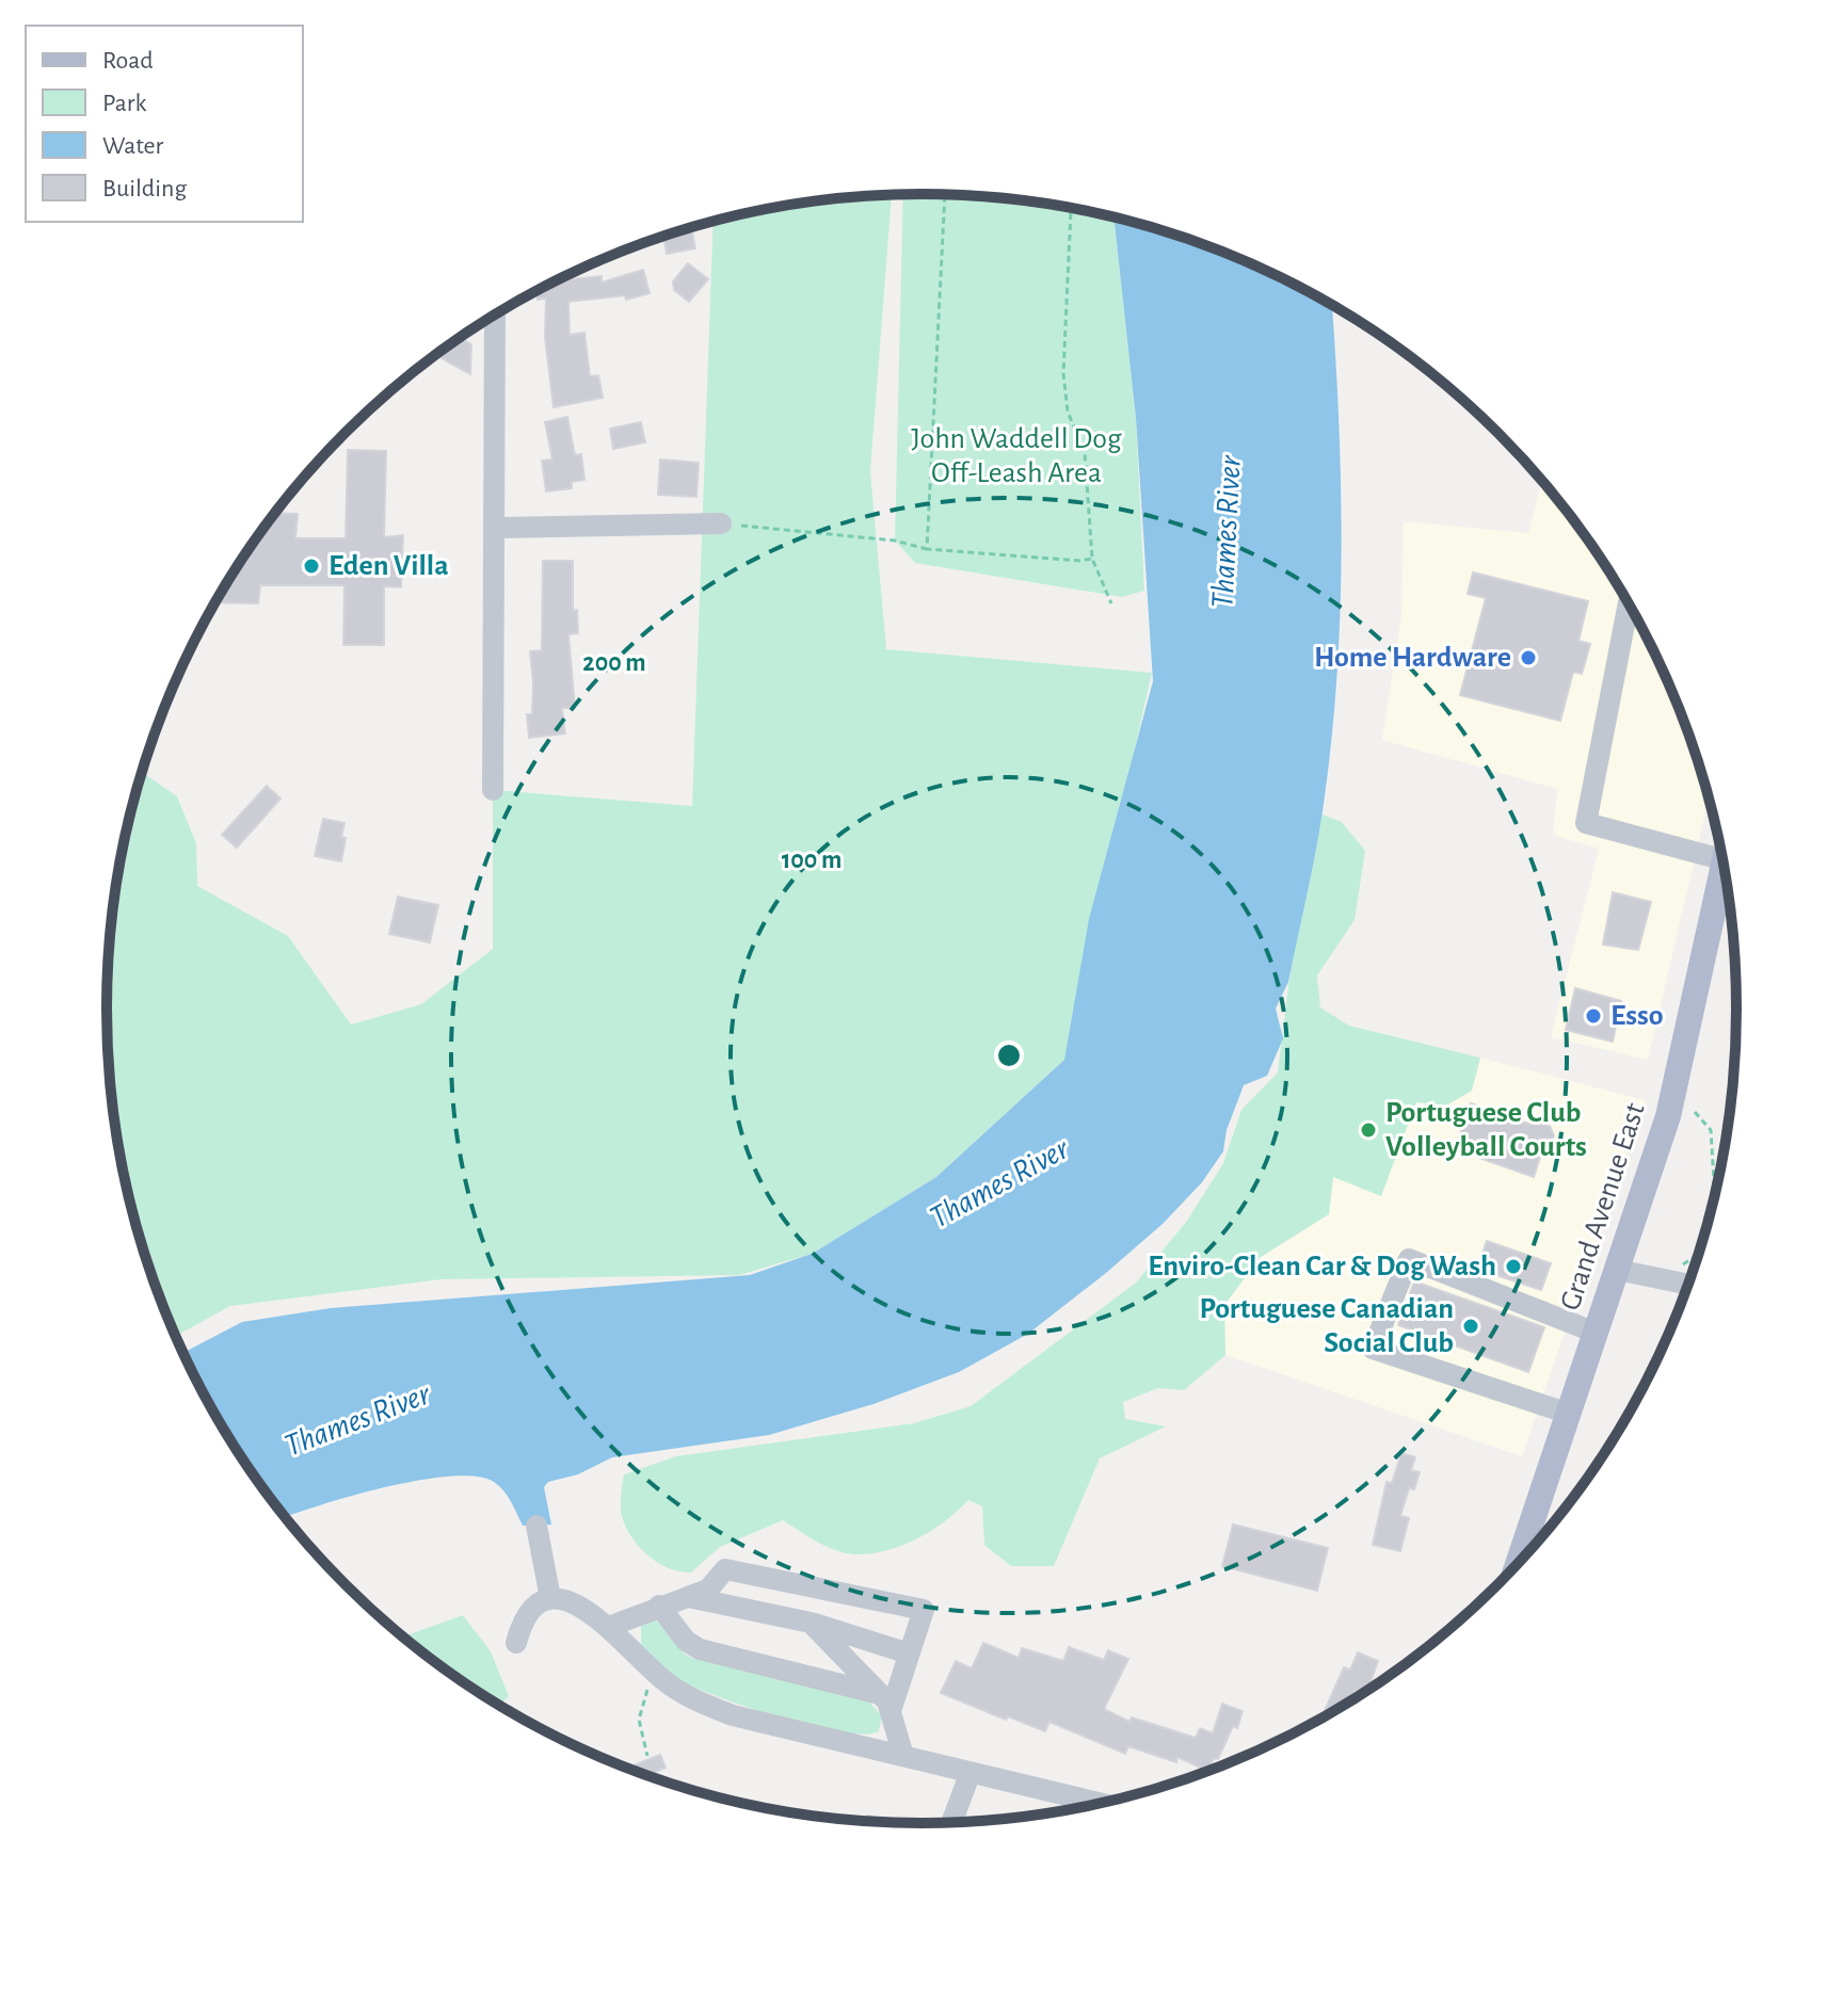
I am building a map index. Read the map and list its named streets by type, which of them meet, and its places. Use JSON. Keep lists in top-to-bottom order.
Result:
{
  "streets": {
    "main road": ["Grand Avenue East"]
  },
  "water": ["Thames River"],
  "parks": ["John Waddell Dog Off-Leash Area"],
  "places": [
    "Eden Villa",
    "Home Hardware",
    "Esso",
    "Portuguese Club Volleyball Courts",
    "Enviro-Clean Car & Dog Wash",
    "Portuguese Canadian Social Club"
  ],
  "legend": [
    "Road",
    "Park",
    "Water",
    "Building"
  ],
  "rings": ["200 m", "100 m"]
}
